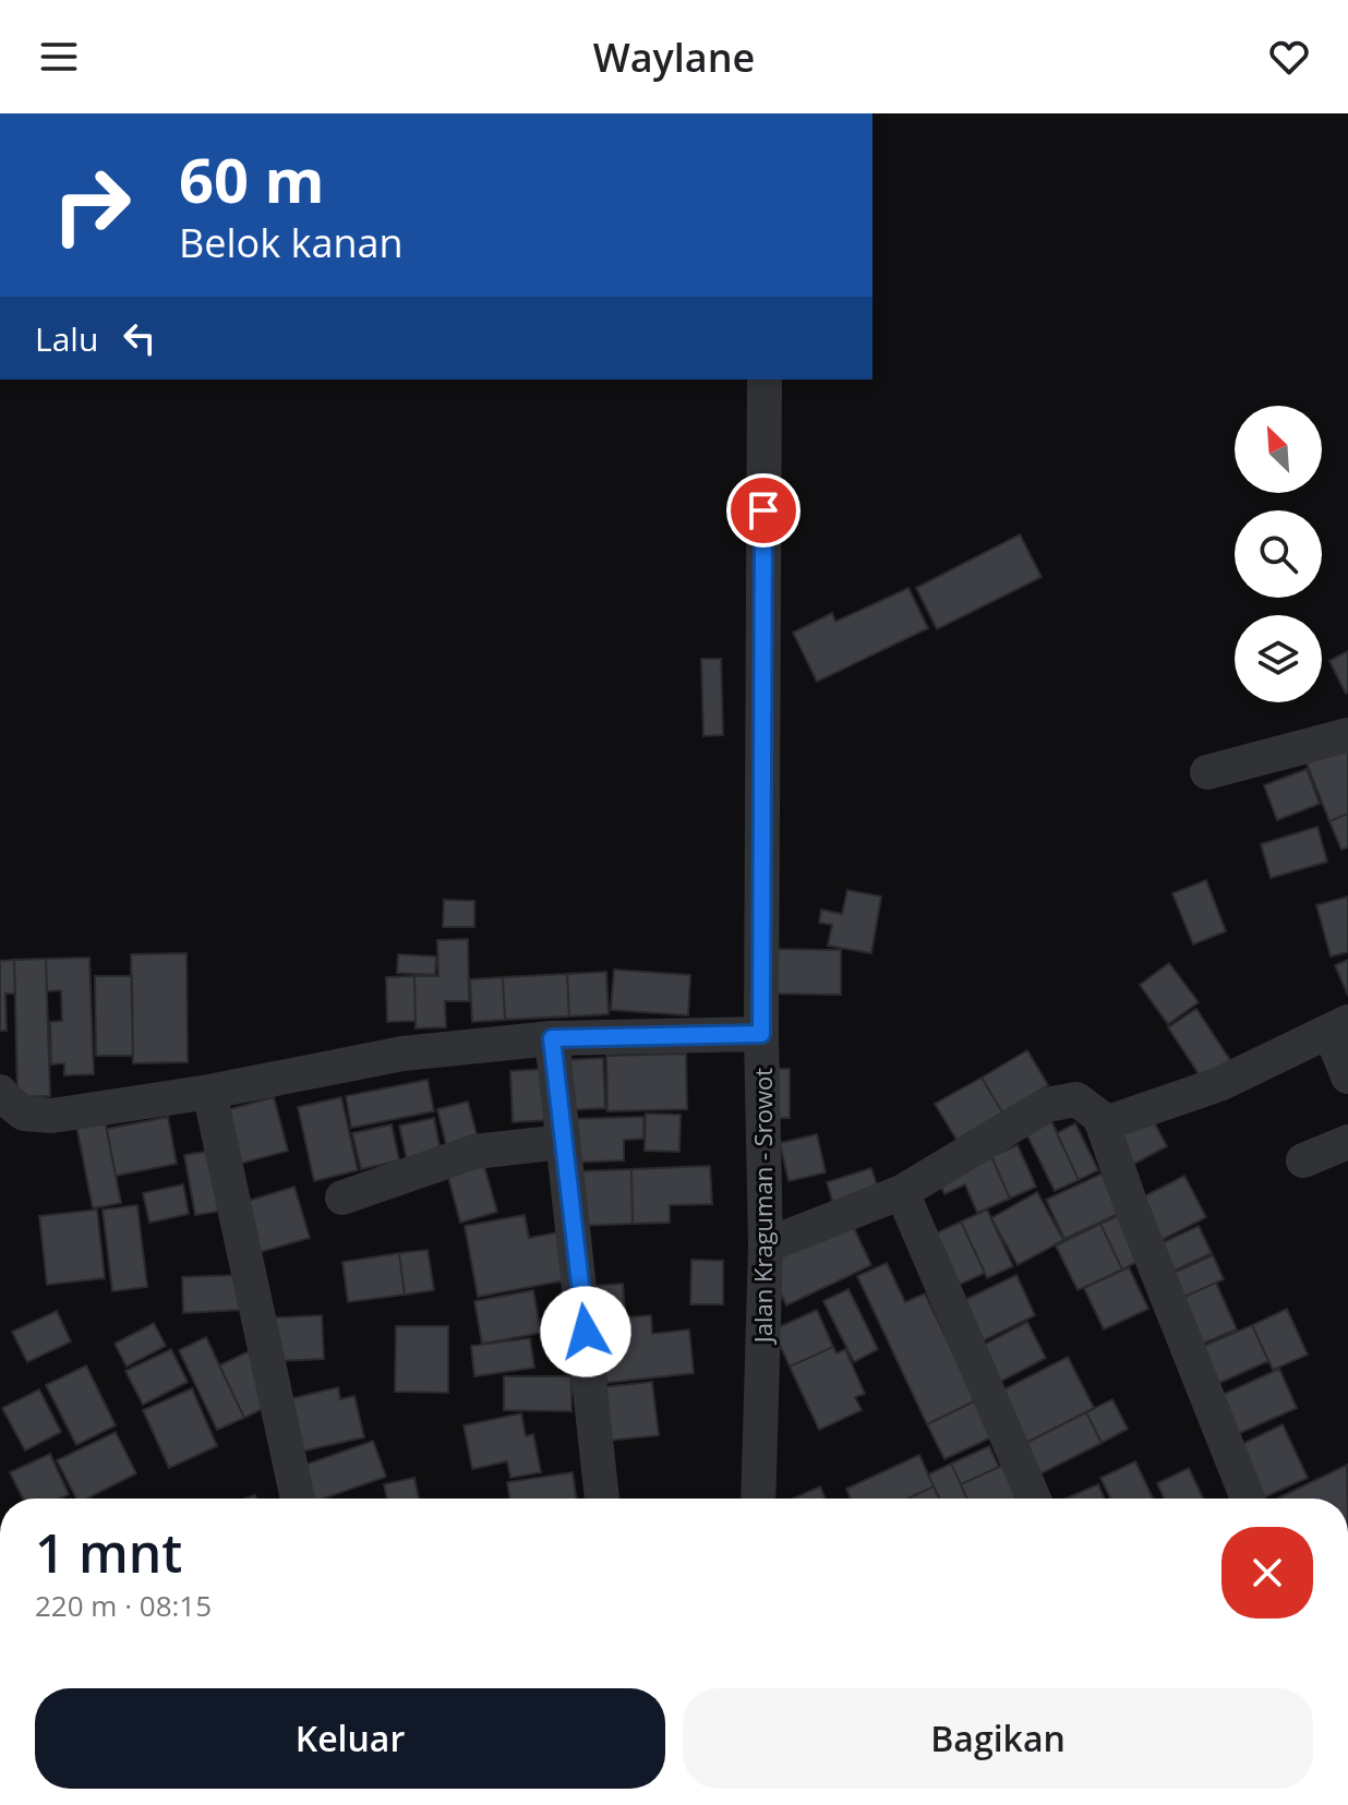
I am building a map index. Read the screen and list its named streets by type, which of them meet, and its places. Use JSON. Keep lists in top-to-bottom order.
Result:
{
  "streets": {
    "street": ["Jalan Kraguman - Srowot"]
  },
  "north": "top left",
  "page": {
    "header": "Waylane",
    "turn": ["60 m", "Belok kanan"],
    "then": "Lalu",
    "heading": ["1 mnt", "220 m · 08:15"],
    "buttons": ["Keluar", "Bagikan"]
  }
}
